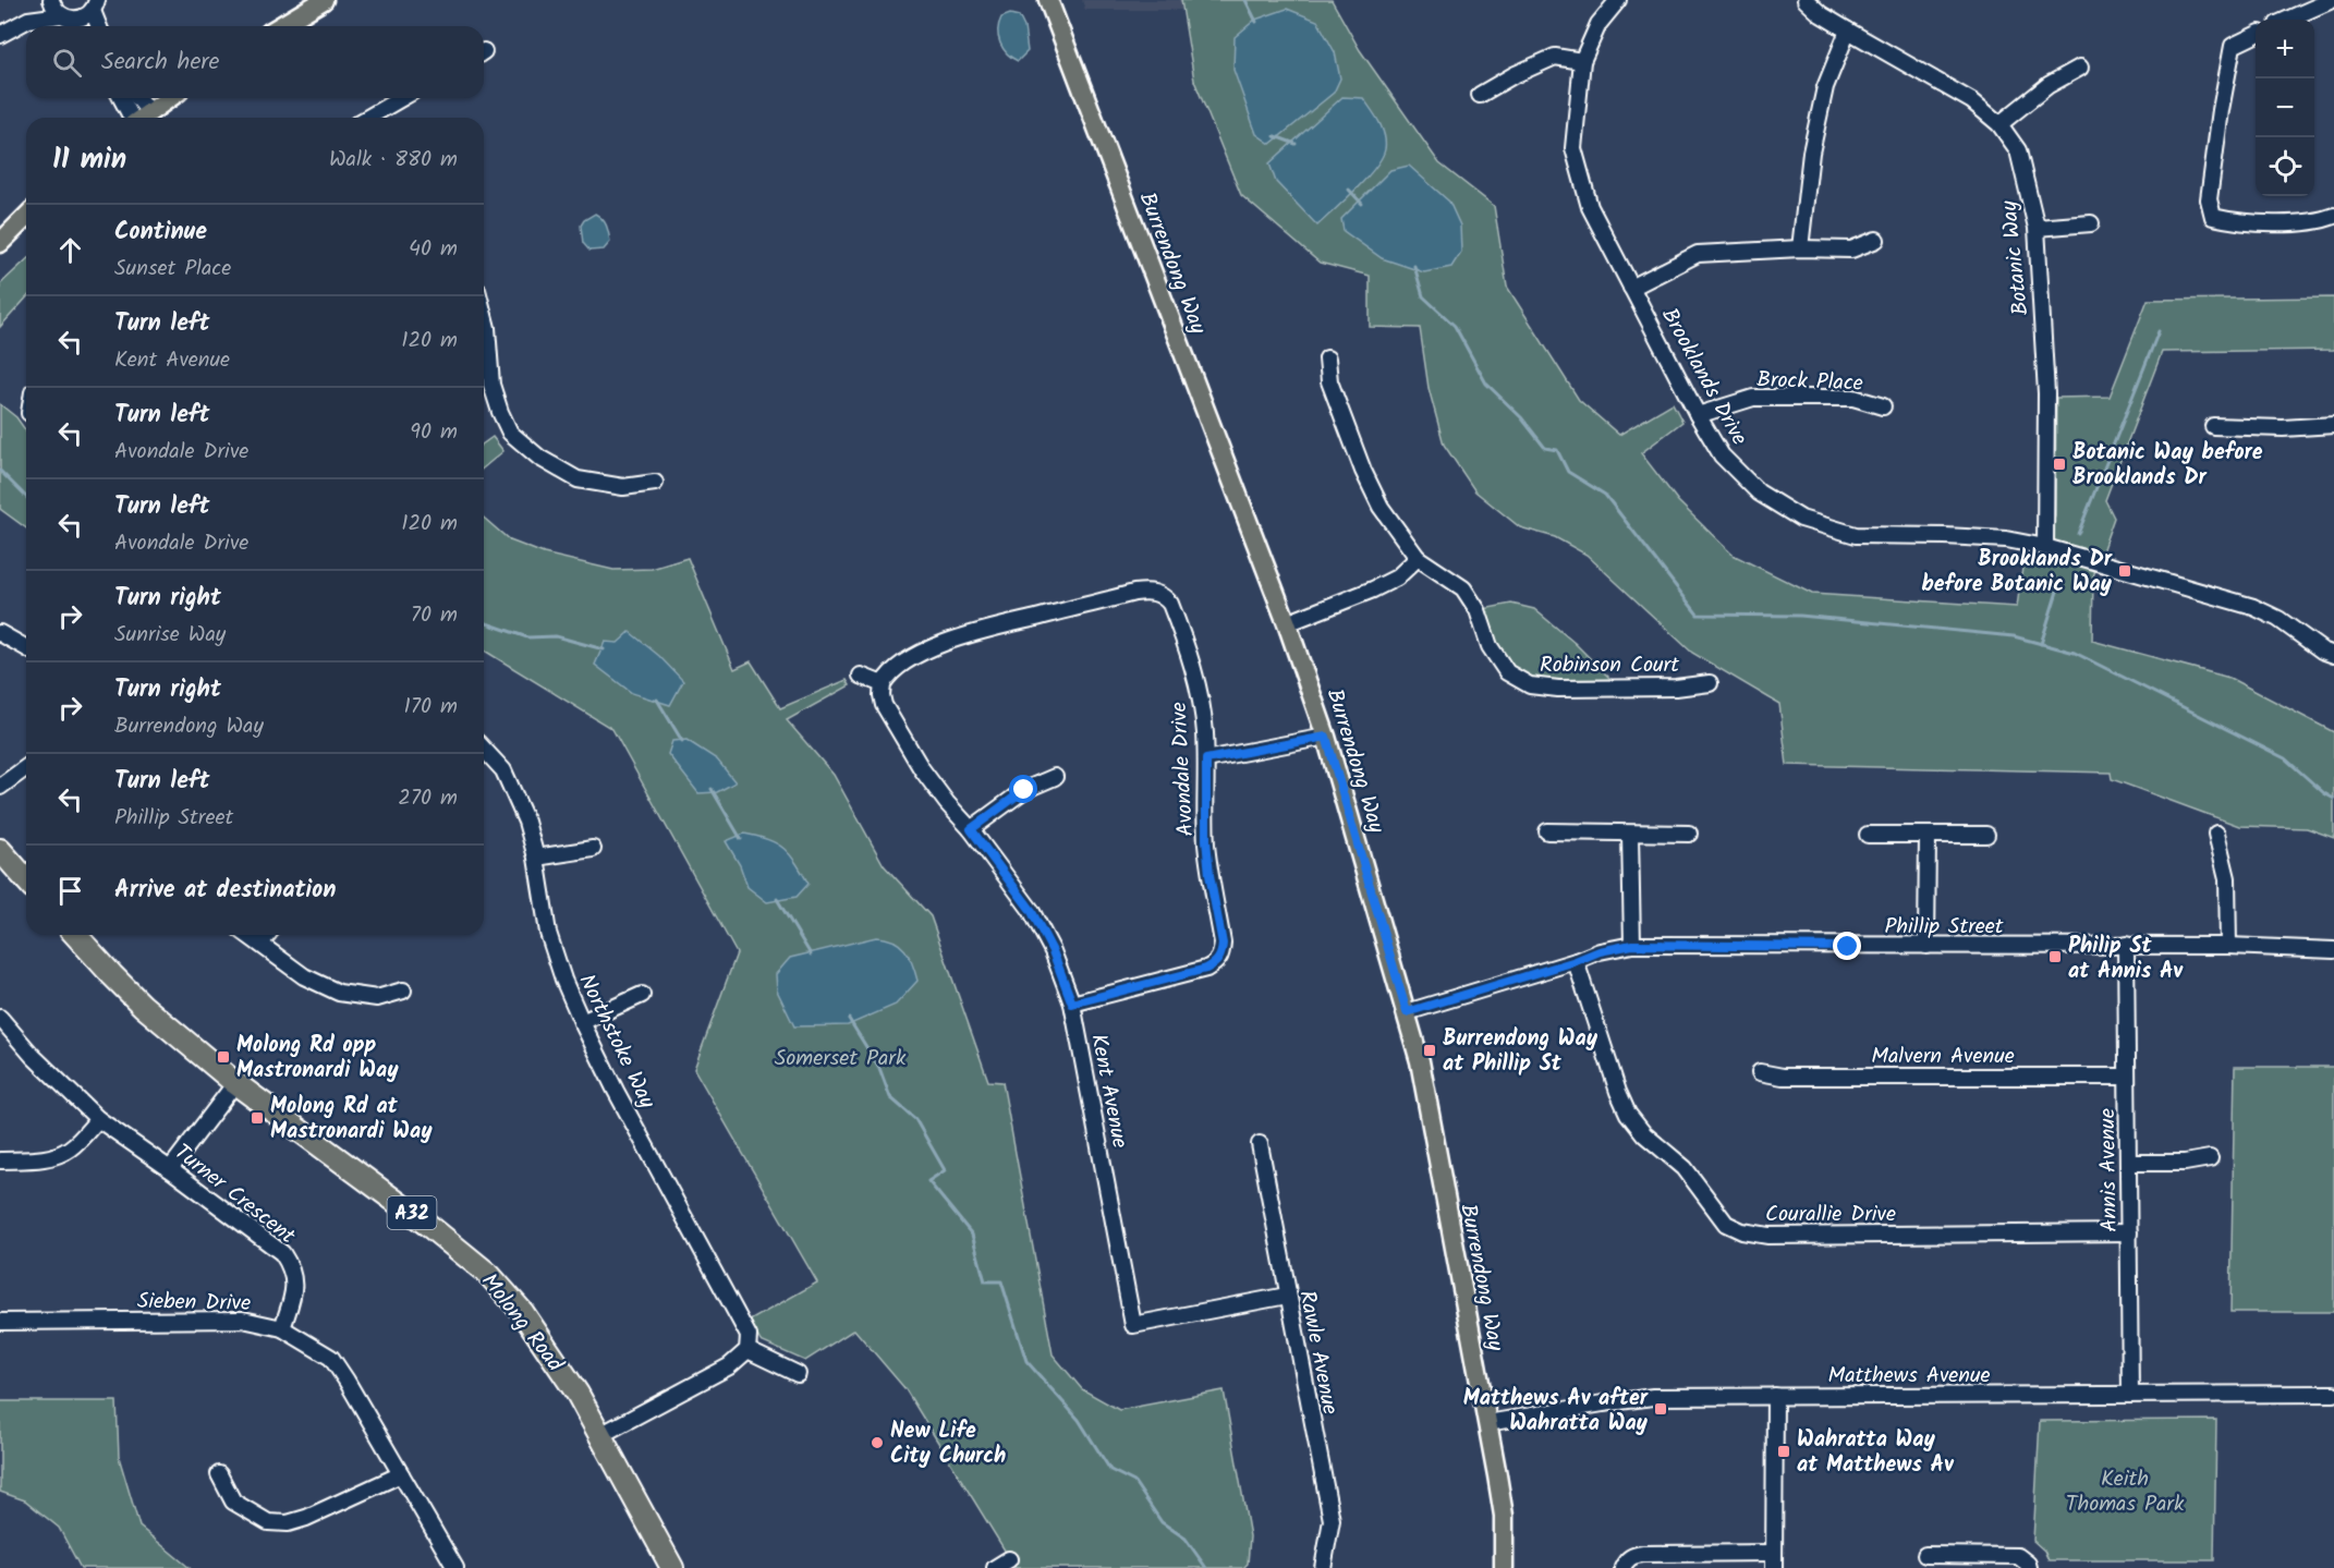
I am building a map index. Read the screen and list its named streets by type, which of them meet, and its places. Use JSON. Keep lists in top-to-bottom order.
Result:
{
  "streets": {
    "highway": ["A32", "Molong Road"],
    "main road": ["Burrendong Way"],
    "street": [
      "Botanic Way",
      "Brooklands Drive",
      "Brock Place",
      "Robinson Court",
      "Avondale Drive",
      "Phillip Street",
      "Northstoke Way",
      "Malvern Avenue",
      "Kent Avenue",
      "Annis Avenue",
      "Turner Crescent",
      "Courallie Drive",
      "Sieben Drive",
      "Rawle Avenue",
      "Matthews Avenue"
    ]
  },
  "crossings": [
    ["Botanic Way", "Brooklands Drive"],
    ["Burrendong Way", "Phillip Street"],
    ["Burrendong Way", "Matthews Avenue"],
    ["Brooklands Drive", "Brock Place"],
    ["Avondale Drive", "Kent Avenue"],
    ["Phillip Street", "Annis Avenue"],
    ["Phillip Street", "Courallie Drive"],
    ["Malvern Avenue", "Annis Avenue"],
    ["Kent Avenue", "Rawle Avenue"],
    ["Annis Avenue", "Courallie Drive"],
    ["Annis Avenue", "Matthews Avenue"],
    ["Turner Crescent", "Sieben Drive"]
  ],
  "parks": ["Somerset Park", "Keith Thomas Park"],
  "places": {
    "transit": [
      "Botanic Way before Brooklands Dr",
      "Brooklands Dr before Botanic Way",
      "Philip St at Annis Av",
      "Burrendong Way at Phillip St",
      "Molong Rd opp Mastronardi Way",
      "Molong Rd at Mastronardi Way",
      "Matthews Av after Wahratta Way",
      "Wahratta Way at Matthews Av"
    ],
    "other": ["New Life City Church"]
  },
  "page": {
    "map_buttons": ["+", "−"],
    "search": "Search here",
    "heading": ["11 min", "Walk · 880 m"],
    "list": [
      ["Continue", "Sunset Place", "40 m"],
      ["Turn left", "Kent Avenue", "120 m"],
      ["Turn left", "Avondale Drive", "90 m"],
      ["Turn left", "Avondale Drive", "120 m"],
      ["Turn right", "Sunrise Way", "70 m"],
      ["Turn right", "Burrendong Way", "170 m"],
      ["Turn left", "Phillip Street", "270 m"],
      "Arrive at destination"
    ]
  }
}
